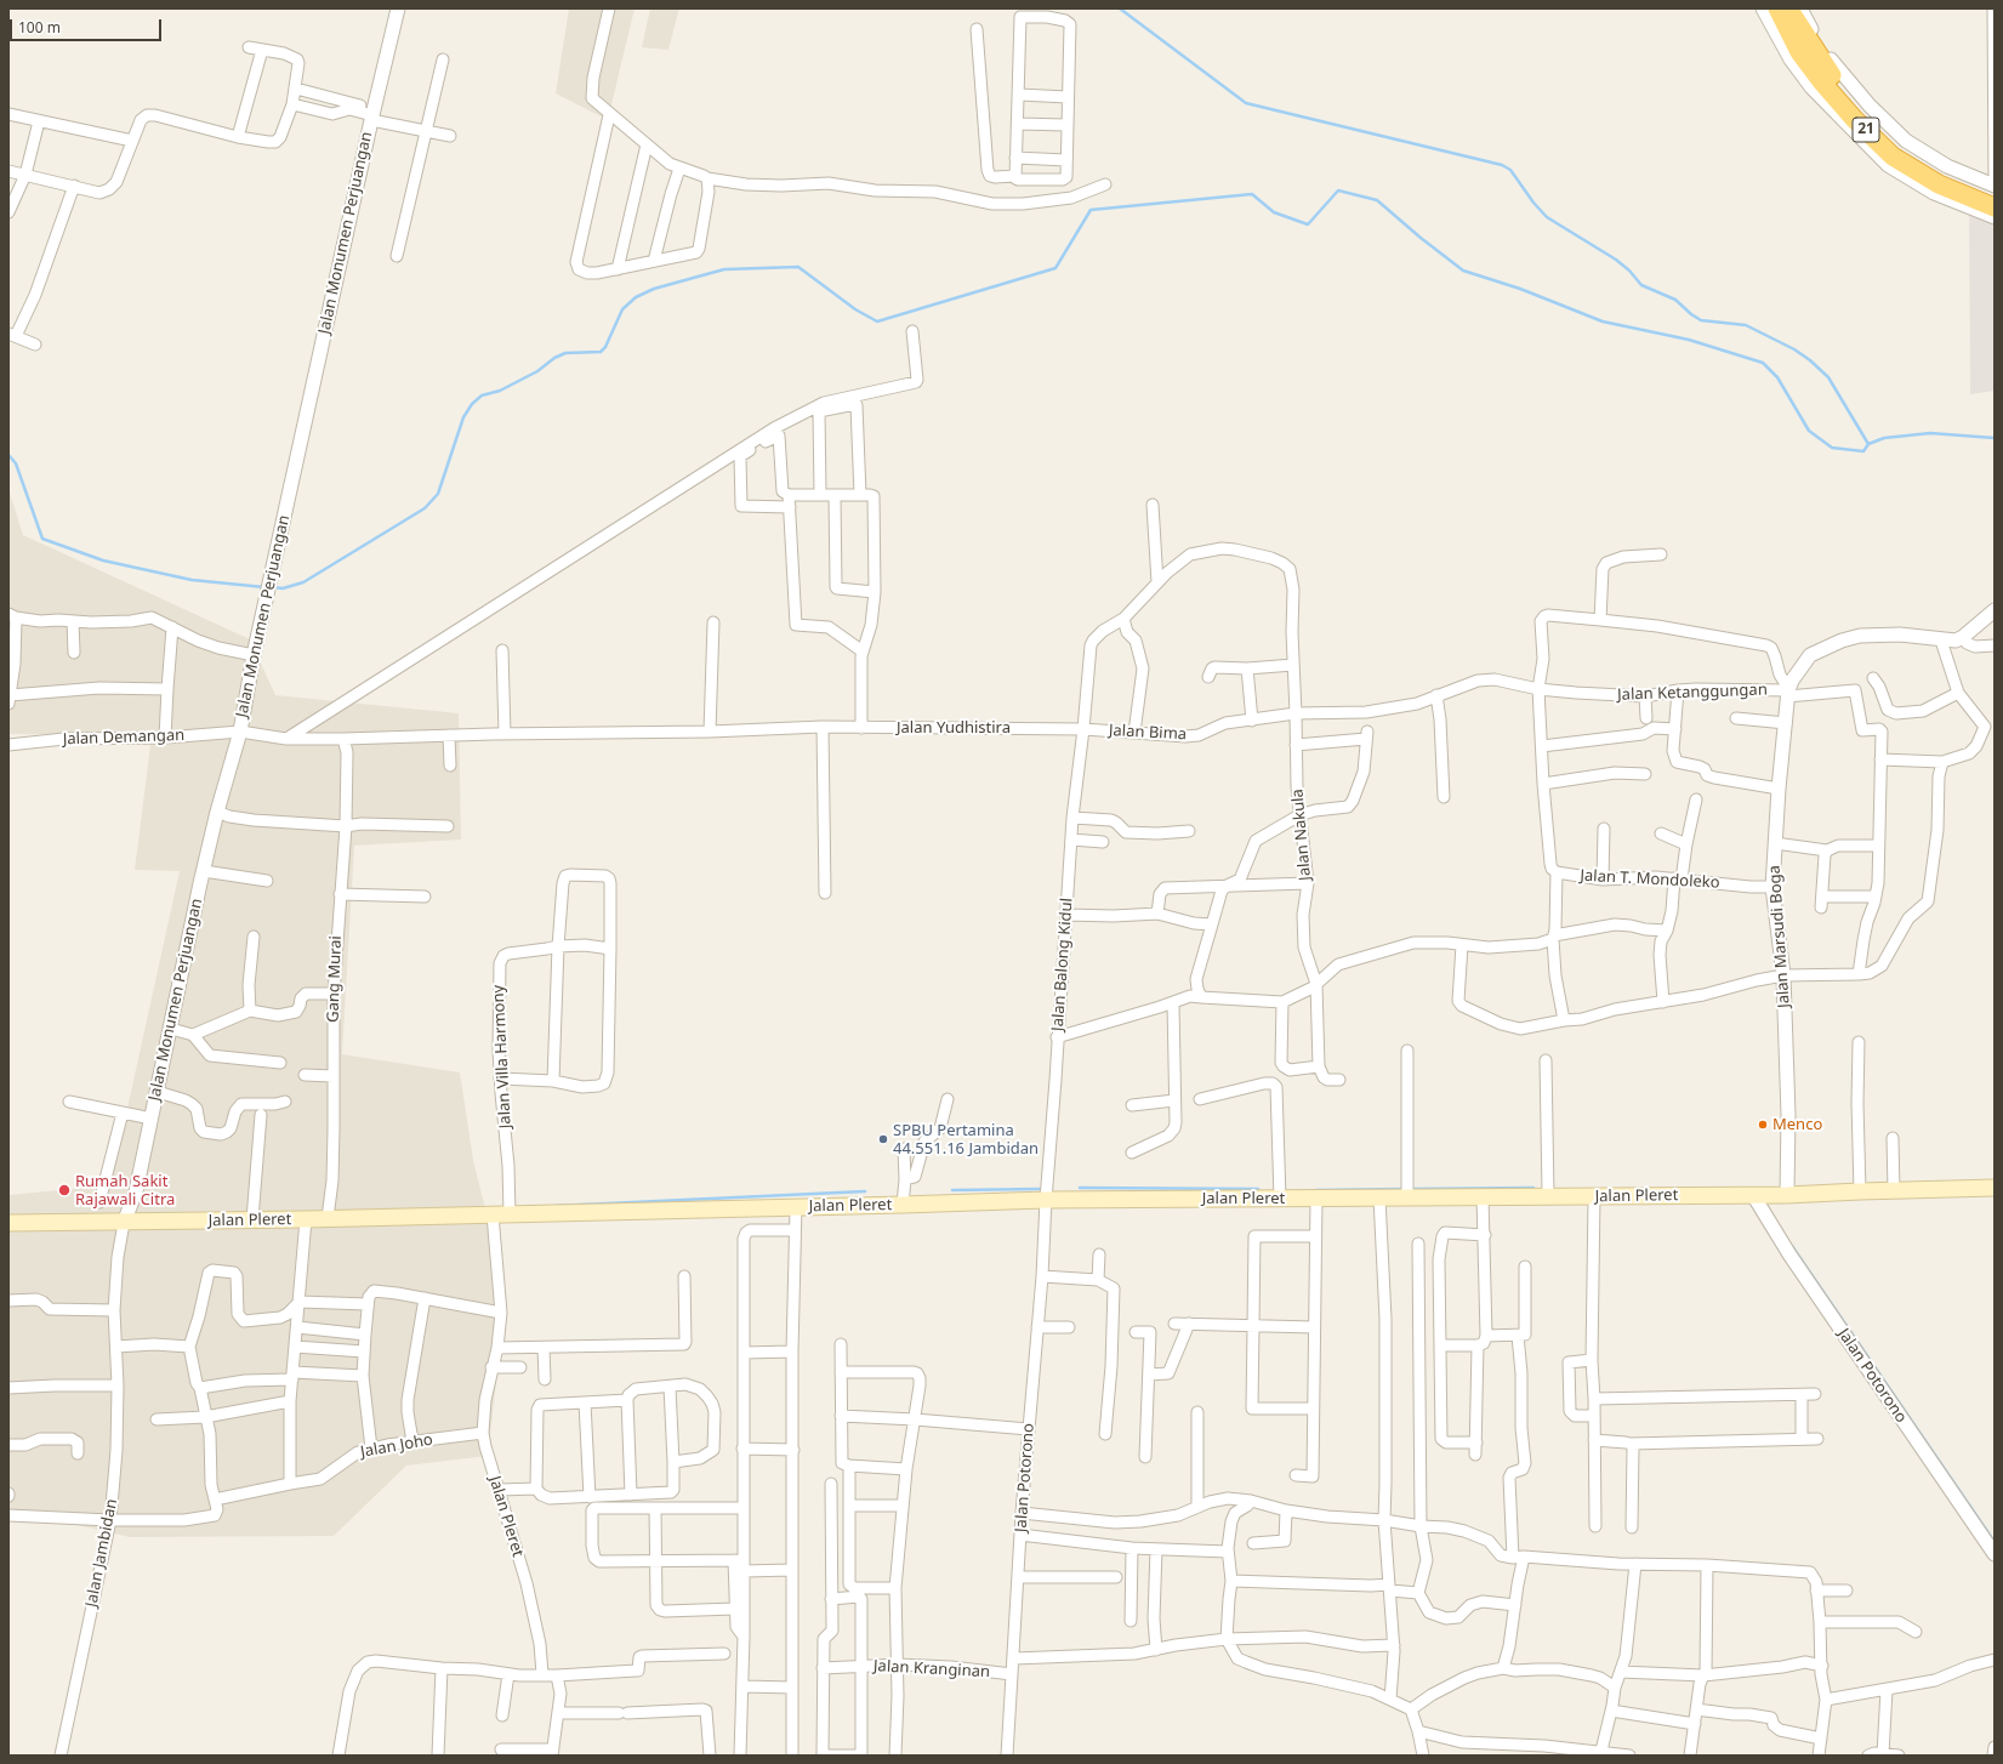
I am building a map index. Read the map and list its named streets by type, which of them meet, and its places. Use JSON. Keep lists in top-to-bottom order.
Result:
{
  "streets": {
    "highway": ["21"],
    "main road": ["Jalan Pleret"],
    "street": [
      "Jalan Monumen Perjuangan",
      "Jalan Ketanggungan",
      "Jalan Yudhistira",
      "Jalan Bima",
      "Jalan Demangan",
      "Jalan Nakula",
      "Jalan T. Mondoleko",
      "Jalan Marsudi Boga",
      "Jalan Balong Kidul",
      "Gang Murai",
      "Jalan Villa Harmony",
      "Jalan Potorono",
      "Jalan Joho",
      "Jalan Jambidan",
      "Jalan Kranginan"
    ]
  },
  "crossings": [
    ["Jalan Monumen Perjuangan", "Jalan Demangan"],
    ["Jalan Monumen Perjuangan", "Jalan Pleret"],
    ["Jalan Monumen Perjuangan", "Jalan Jambidan"],
    ["Jalan Ketanggungan", "Jalan Bima"],
    ["Jalan Ketanggungan", "Jalan Marsudi Boga"],
    ["Jalan Yudhistira", "Jalan Bima"],
    ["Jalan Yudhistira", "Jalan Demangan"],
    ["Jalan Yudhistira", "Jalan Balong Kidul"],
    ["Jalan Bima", "Jalan Nakula"],
    ["Jalan Bima", "Jalan Balong Kidul"],
    ["Jalan Demangan", "Gang Murai"],
    ["Jalan Nakula", "Jalan Balong Kidul"],
    ["Jalan T. Mondoleko", "Jalan Marsudi Boga"],
    ["Jalan Marsudi Boga", "Jalan Pleret"],
    ["Jalan Balong Kidul", "Jalan Pleret"],
    ["Jalan Balong Kidul", "Jalan Potorono"],
    ["Gang Murai", "Jalan Pleret"],
    ["Jalan Villa Harmony", "Jalan Pleret"],
    ["Jalan Pleret", "Jalan Potorono"],
    ["Jalan Pleret", "Jalan Joho"],
    ["Jalan Pleret", "Jalan Jambidan"],
    ["Jalan Potorono", "Jalan Kranginan"]
  ],
  "places": ["Menco", "SPBU Pertamina 44.551.16 Jambidan", "Rumah Sakit Rajawali Citra"],
  "scale_bar": "100 m"
}
